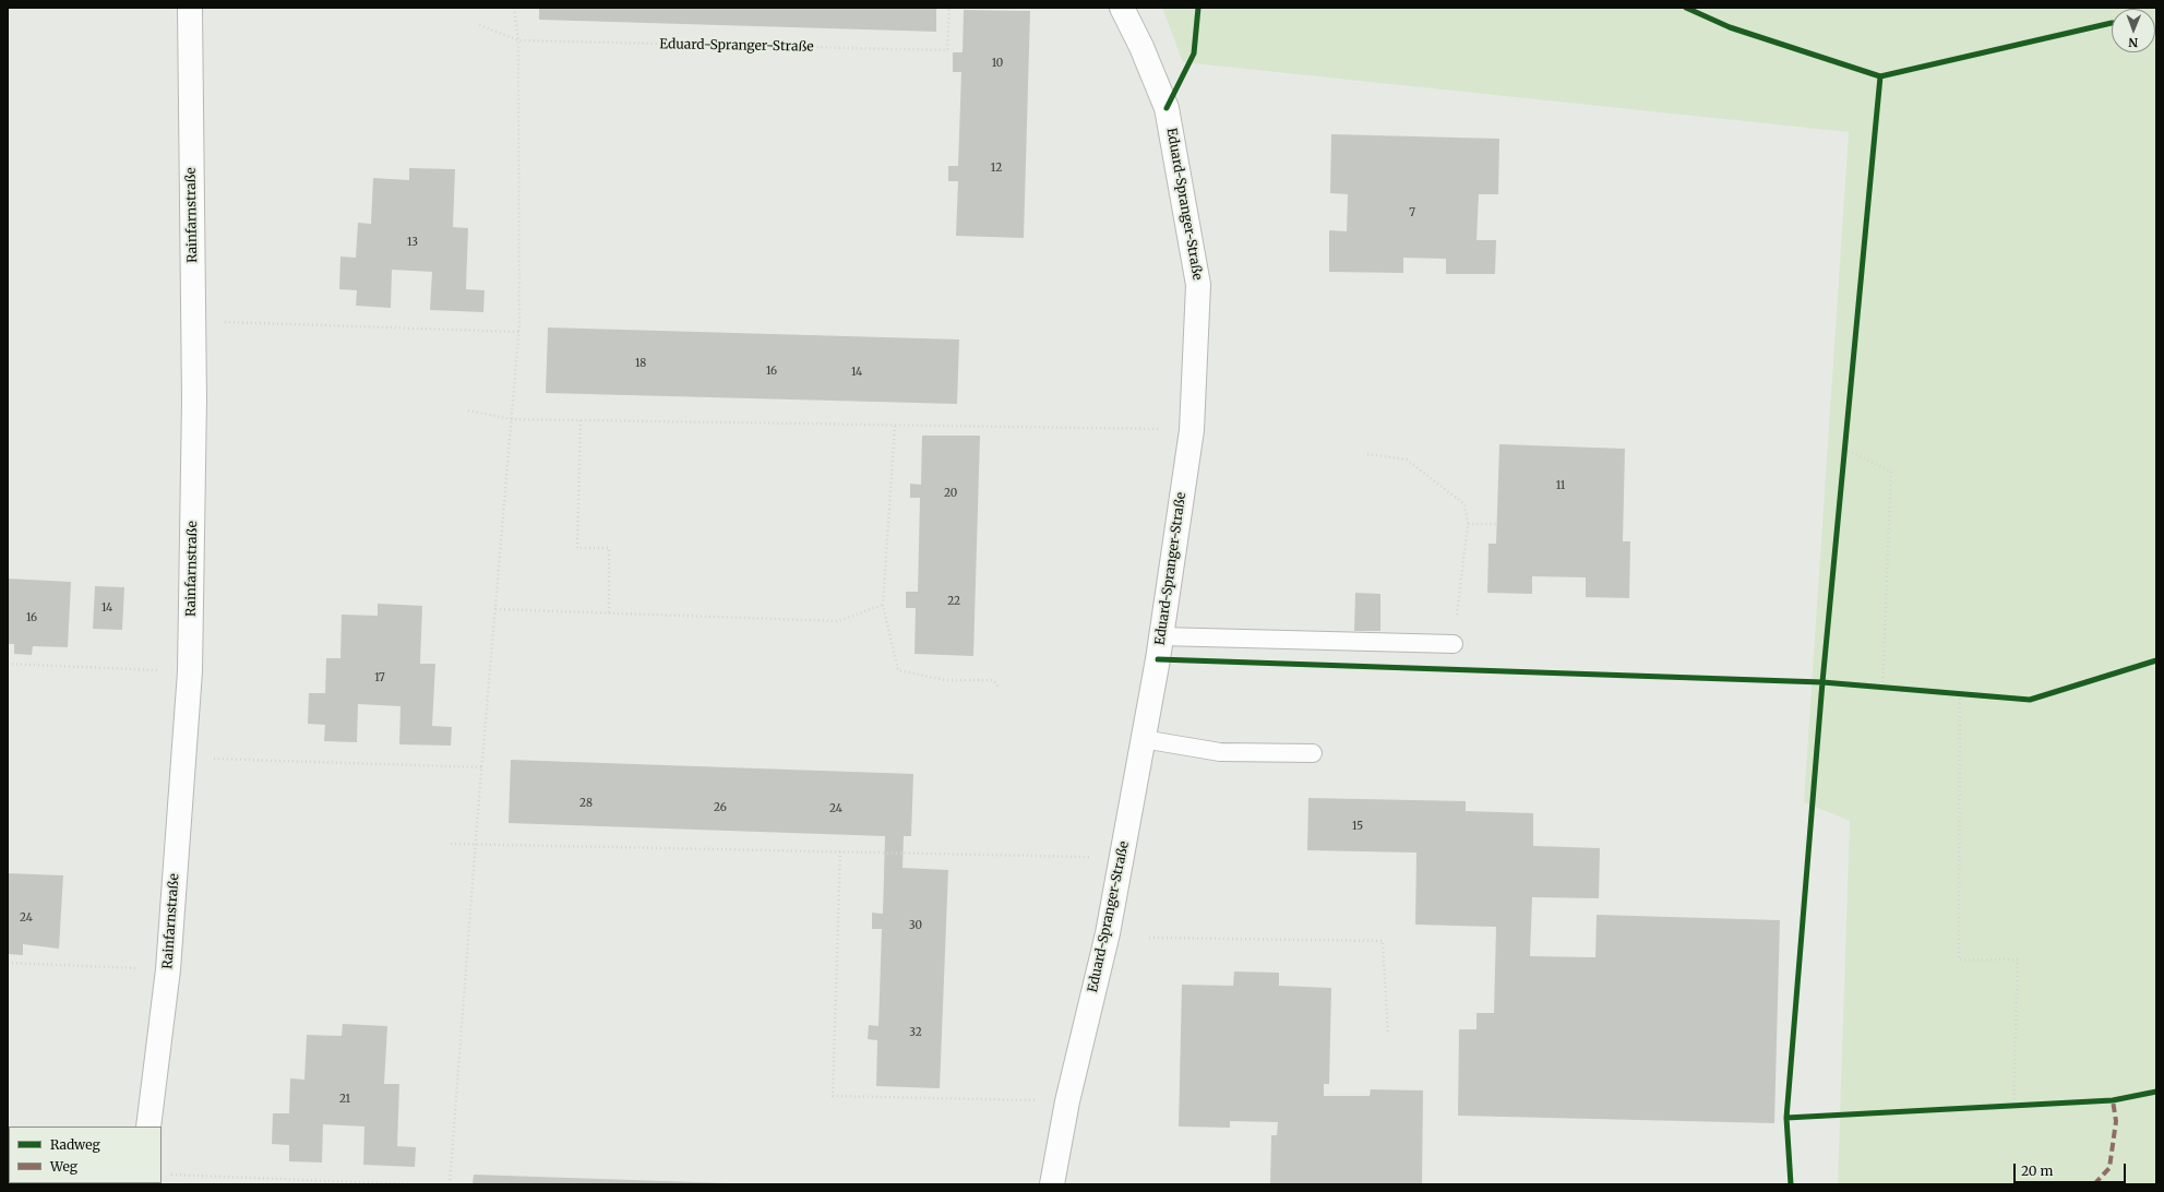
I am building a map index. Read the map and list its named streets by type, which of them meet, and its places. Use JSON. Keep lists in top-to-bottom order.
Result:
{
  "streets": {
    "street": ["Eduard-Spranger-Straße", "Rainfarnstraße"]
  },
  "house_numbers": [
    "10",
    "12",
    "7",
    "13",
    "18",
    "16",
    "14",
    "11",
    "20",
    "22",
    "14",
    "16",
    "17",
    "28",
    "26",
    "24",
    "15",
    "24",
    "30",
    "32",
    "21"
  ],
  "legend": ["Radweg", "Weg"],
  "scale_bar": "20 m",
  "north": "bottom"
}
